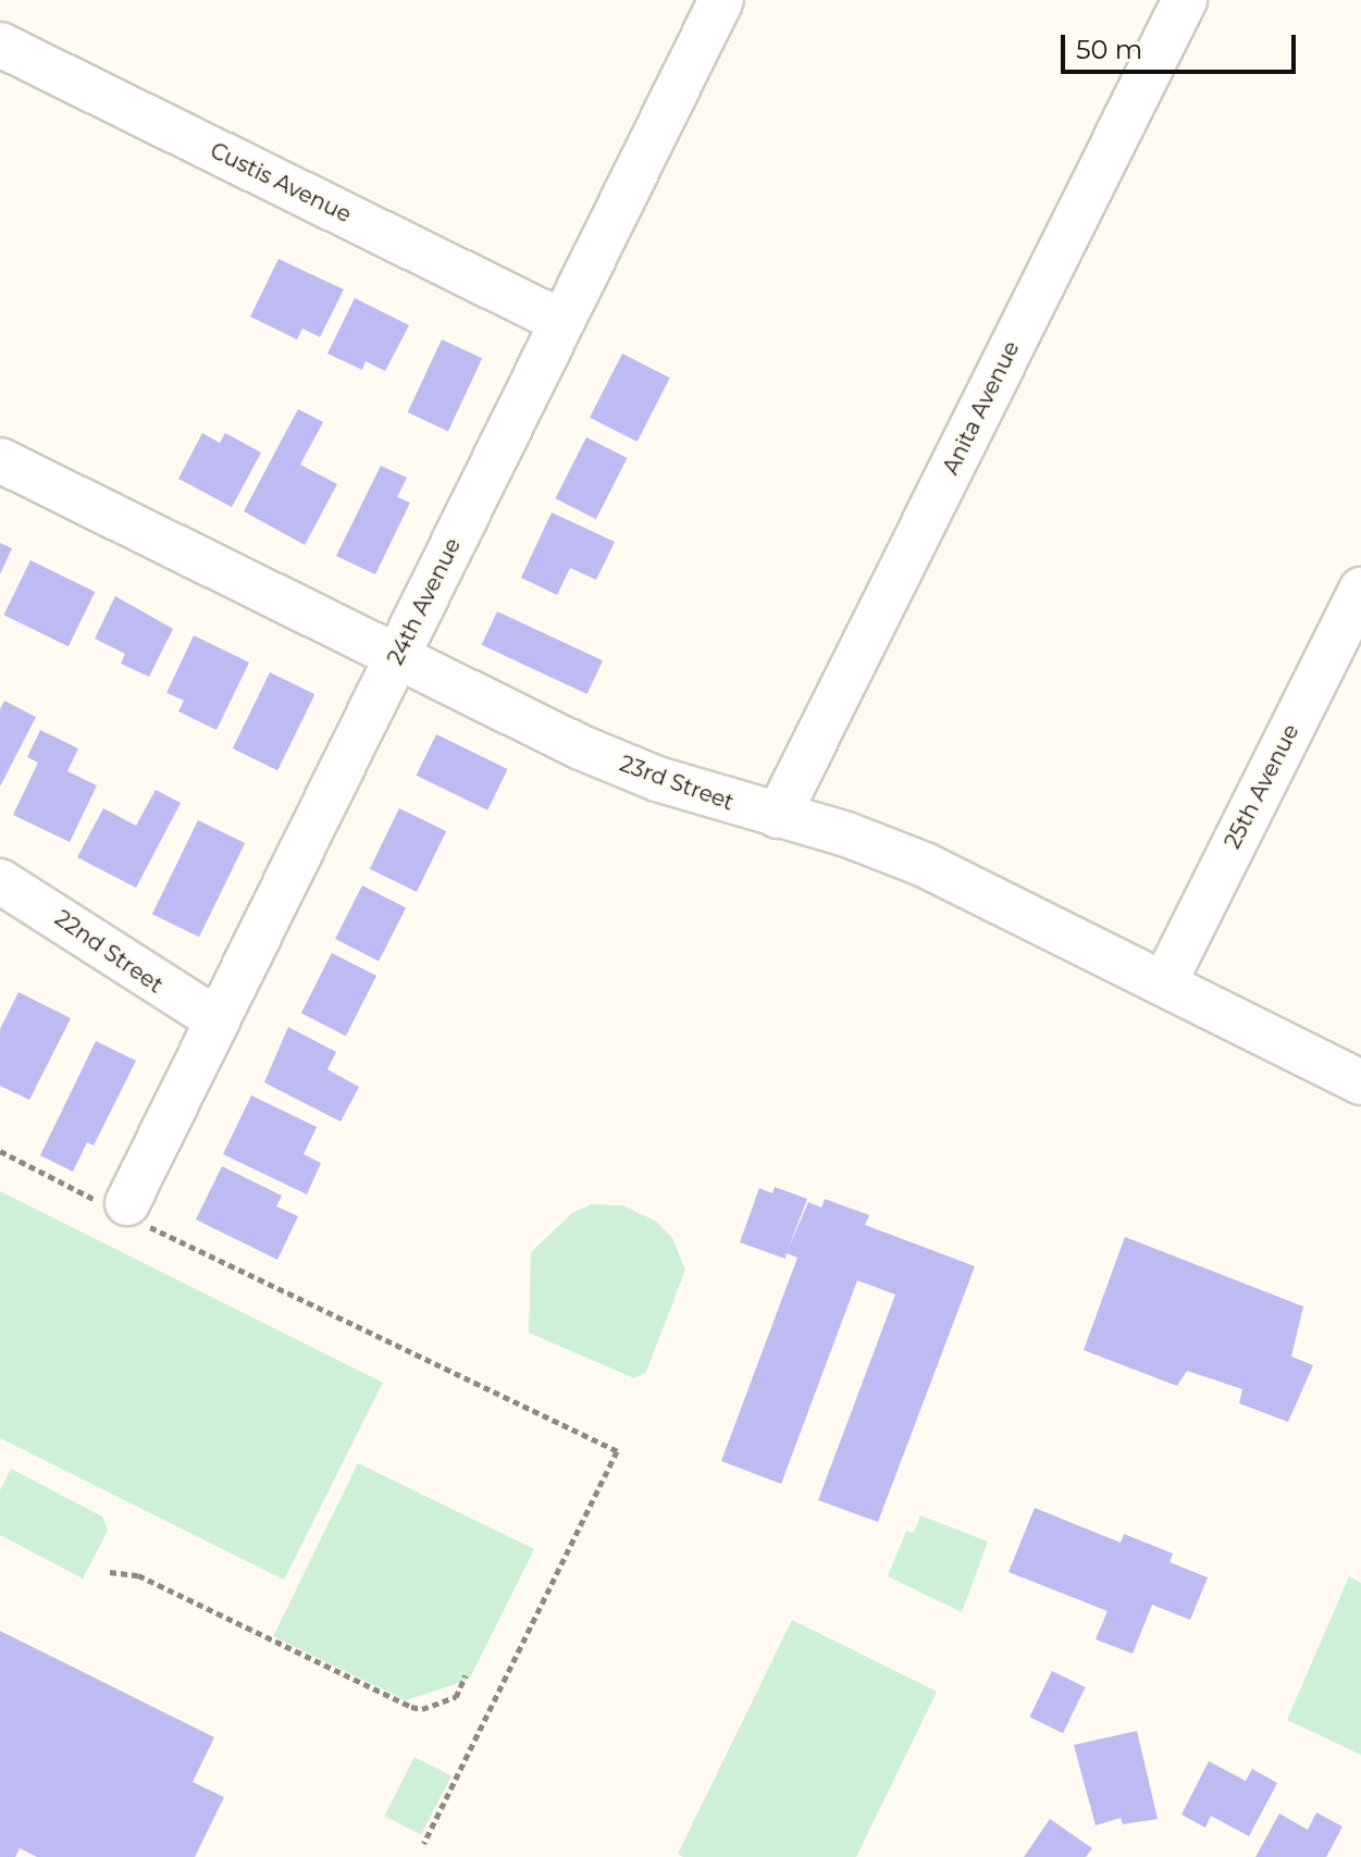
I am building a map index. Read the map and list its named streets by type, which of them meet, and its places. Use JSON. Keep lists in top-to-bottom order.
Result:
{
  "streets": {
    "street": [
      "Custis Avenue",
      "Anita Avenue",
      "24th Avenue",
      "23rd Street",
      "25th Avenue",
      "22nd Street"
    ]
  },
  "crossings": [
    ["Custis Avenue", "24th Avenue"],
    ["Anita Avenue", "23rd Street"],
    ["24th Avenue", "23rd Street"],
    ["24th Avenue", "22nd Street"],
    ["23rd Street", "25th Avenue"]
  ],
  "scale_bar": "50 m"
}
